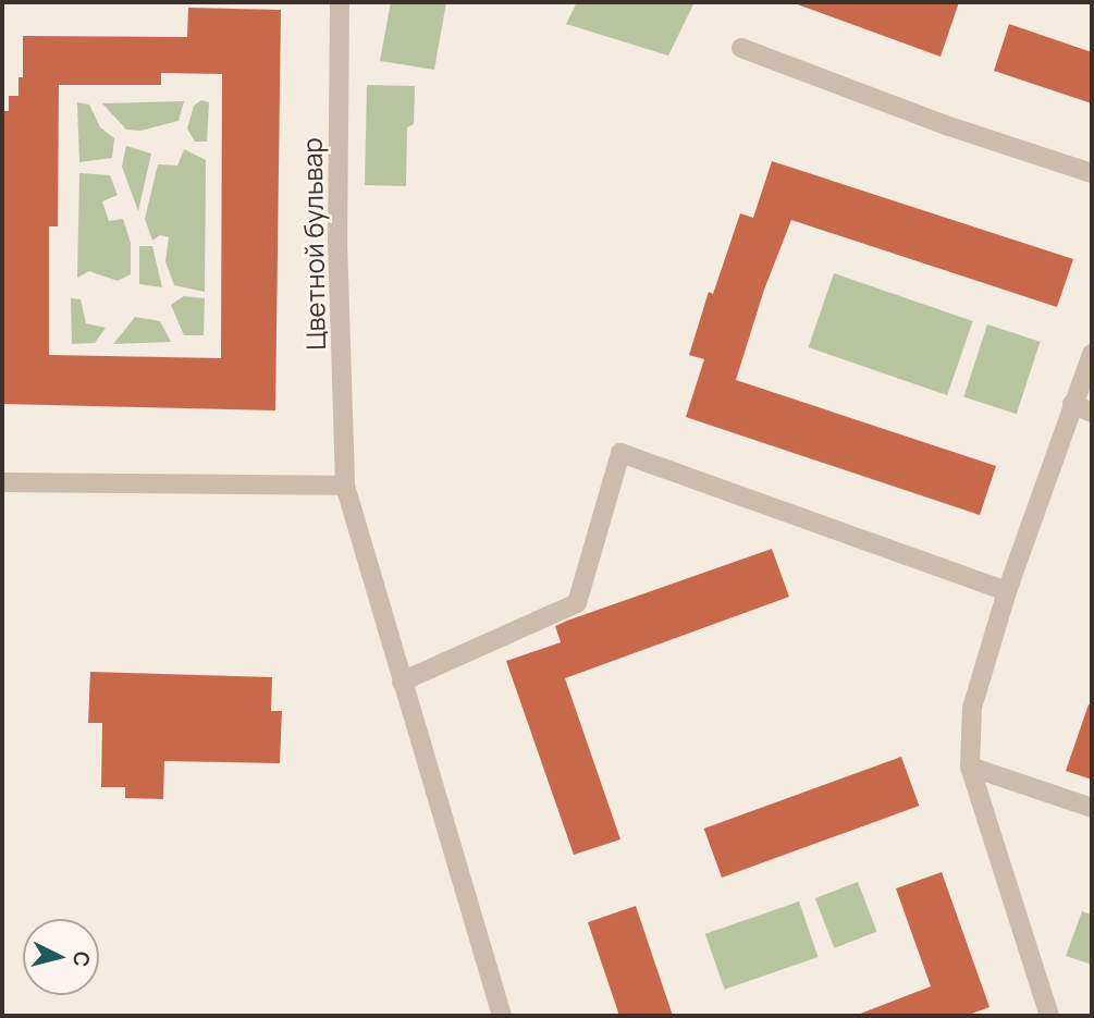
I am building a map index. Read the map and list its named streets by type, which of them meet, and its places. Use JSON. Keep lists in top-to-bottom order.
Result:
{
  "streets": {
    "street": ["Цветной бульвар"]
  },
  "north": "right"
}
